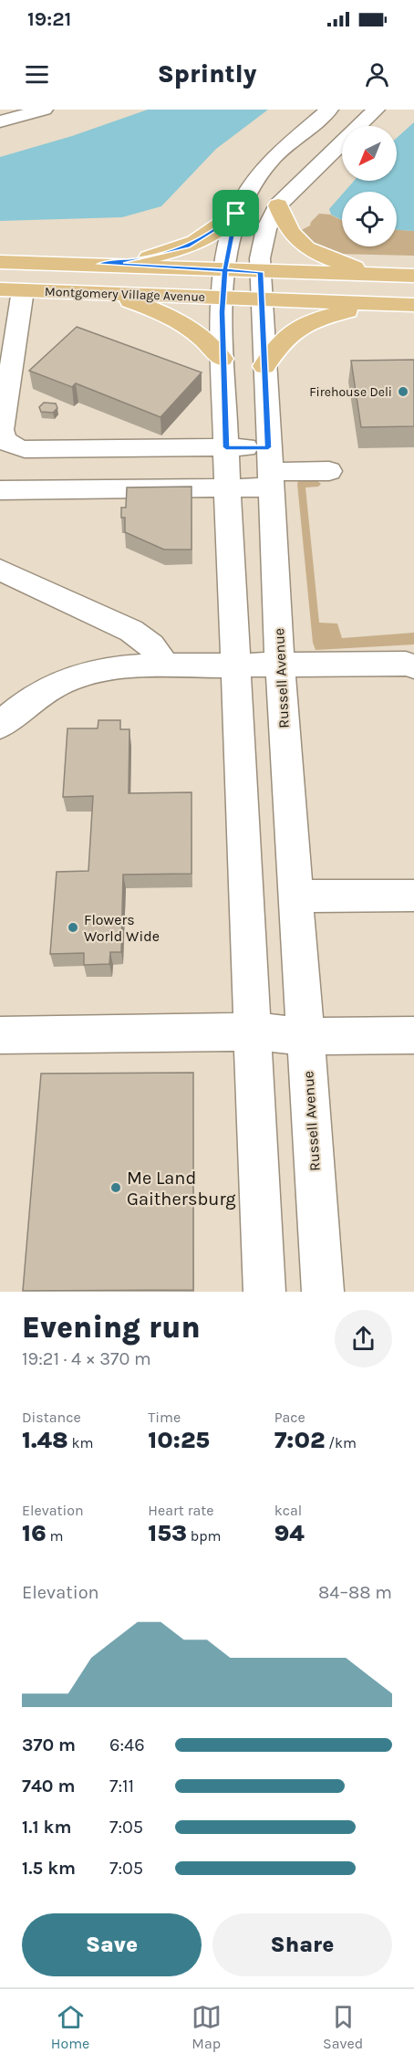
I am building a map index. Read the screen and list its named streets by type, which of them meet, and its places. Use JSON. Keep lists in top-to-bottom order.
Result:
{
  "streets": {
    "main road": ["Montgomery Village Avenue"],
    "street": ["Russell Avenue"]
  },
  "crossings": [
    ["Montgomery Village Avenue", "Russell Avenue"]
  ],
  "places": ["Firehouse Deli", "Flowers World Wide", "Me Land Gaithersburg"],
  "north": "bottom left",
  "page": {
    "status": "19:21",
    "header": "Sprintly",
    "heading": ["Evening run", "19:21 · 4 × 370 m"],
    "stats": [
      ["Distance", "1.48 km"],
      ["Time", "10:25"],
      ["Pace", "7:02 /km"],
      ["Elevation", "16 m"],
      ["Heart rate", "153 bpm"],
      ["kcal", "94"]
    ],
    "chart": ["Elevation", "84–88 m"],
    "list": [
      {
        "name": "370 m",
        "note": "6:46"
      },
      {
        "name": "740 m",
        "note": "7:11"
      },
      {
        "name": "1.1 km",
        "note": "7:05"
      },
      {
        "name": "1.5 km",
        "note": "7:05"
      }
    ],
    "buttons": ["Save", "Share"],
    "tabs": ["Home", "Map", "Saved"]
  }
}
